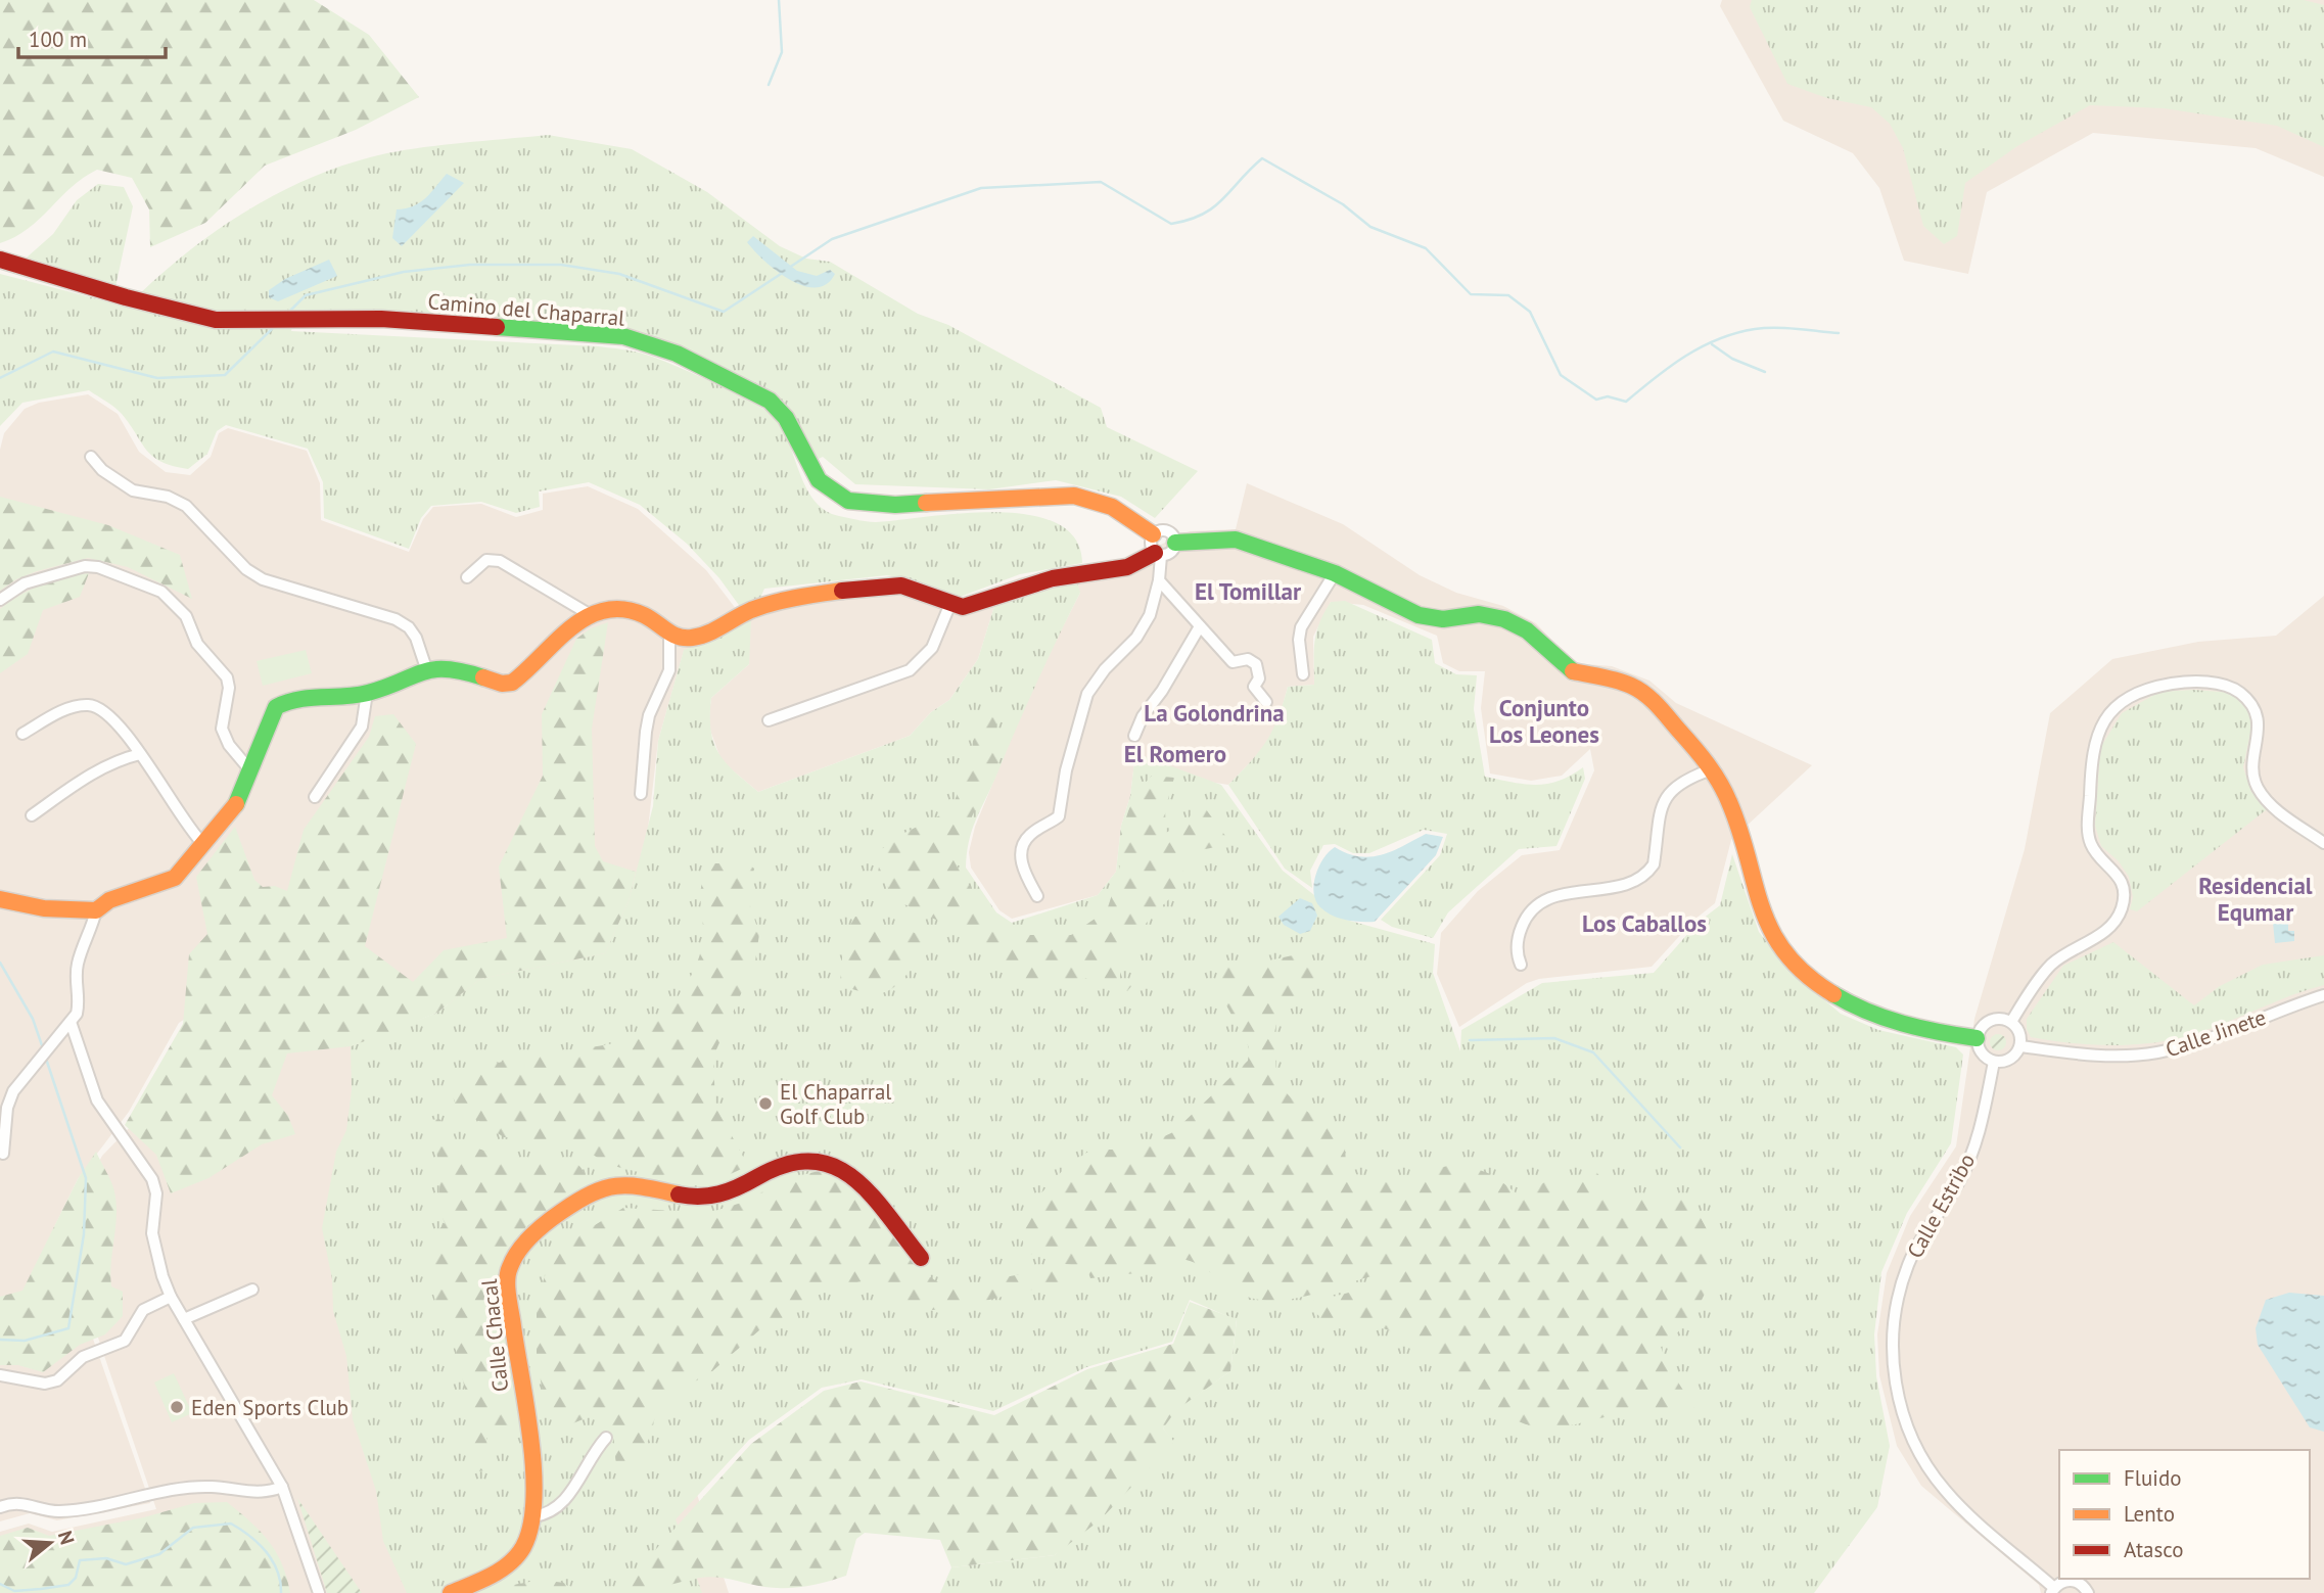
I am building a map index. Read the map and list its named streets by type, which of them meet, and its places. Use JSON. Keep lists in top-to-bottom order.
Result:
{
  "streets": {
    "street": [
      "Camino del Chaparral",
      "Calle Jinete",
      "Calle Estribo",
      "Calle Chacal"
    ]
  },
  "crossings": [
    ["Calle Jinete", "Calle Estribo"]
  ],
  "districts": [
    "El Tomillar",
    "Conjunto Los Leones",
    "La Golondrina",
    "El Romero",
    "Residencial Equmar",
    "Los Caballos"
  ],
  "places": ["El Chaparral Golf Club", "Eden Sports Club"],
  "legend": ["Fluido", "Lento", "Atasco"],
  "scale_bar": "100 m",
  "north": "right"
}
